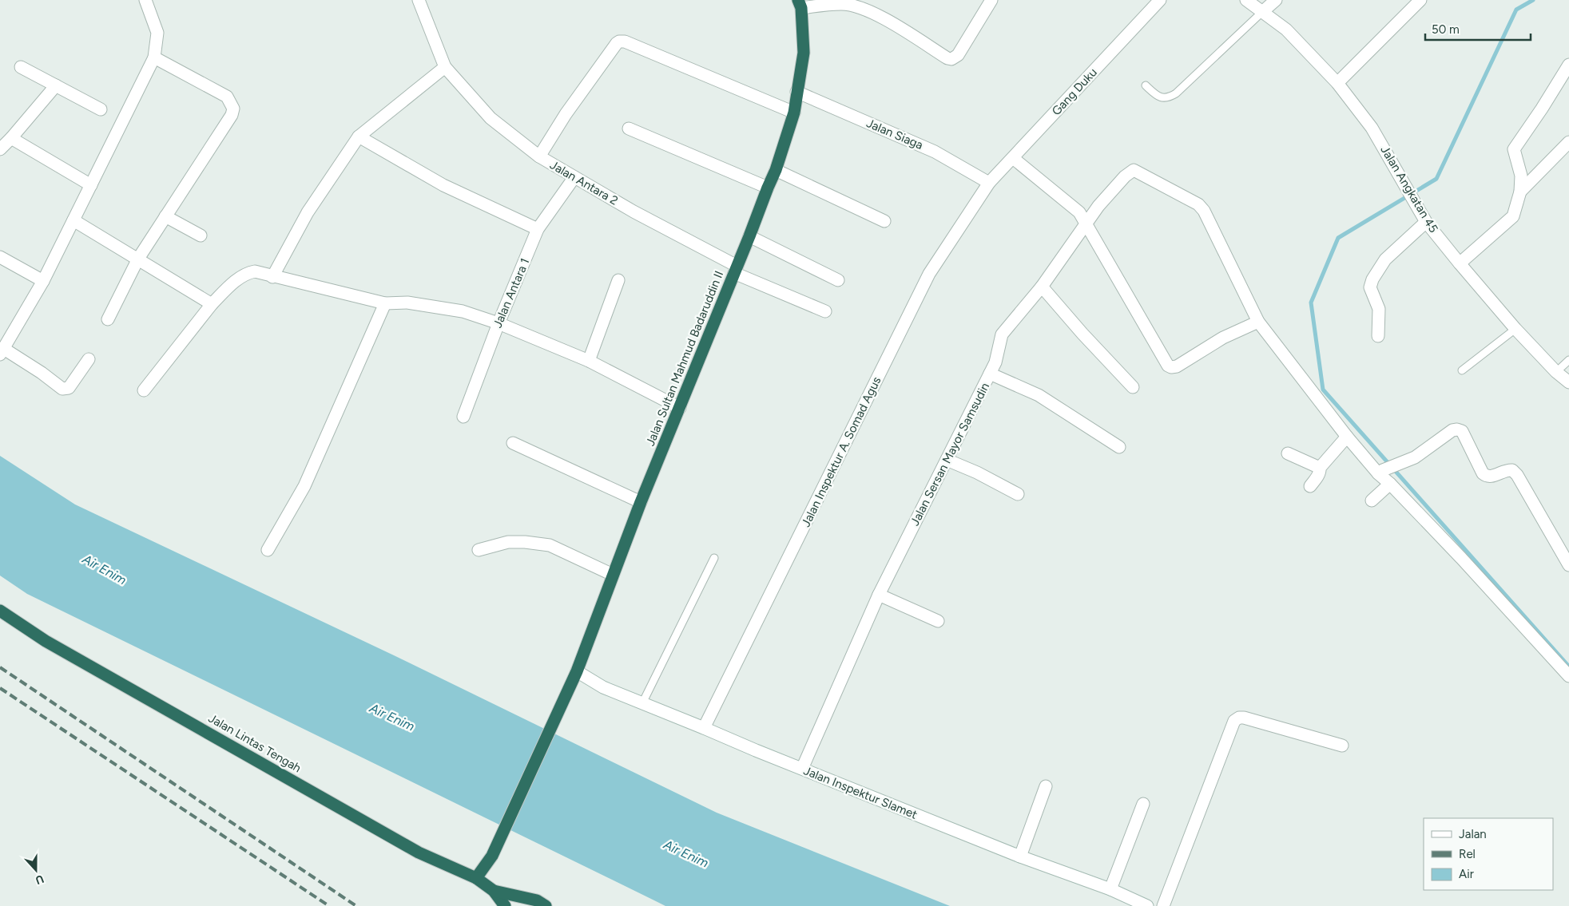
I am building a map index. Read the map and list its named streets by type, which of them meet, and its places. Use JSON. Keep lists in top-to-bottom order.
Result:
{
  "streets": {
    "highway": ["Jalan Sultan Mahmud Badaruddin II", "Jalan Lintas Tengah"],
    "street": [
      "Gang Duku",
      "Jalan Siaga",
      "Jalan Antara 2",
      "Jalan Angkatan 45",
      "Jalan Antara 1",
      "Jalan Inspektur A. Somad Agus",
      "Jalan Sersan Mayor Samsudin",
      "Jalan Inspektur Slamet"
    ]
  },
  "crossings": [
    ["Gang Duku", "Jalan Siaga"],
    ["Gang Duku", "Jalan Inspektur A. Somad Agus"],
    ["Jalan Siaga", "Jalan Sultan Mahmud Badaruddin II"],
    ["Jalan Siaga", "Jalan Inspektur A. Somad Agus"],
    ["Jalan Antara 2", "Jalan Antara 1"],
    ["Jalan Antara 2", "Jalan Sultan Mahmud Badaruddin II"],
    ["Jalan Sultan Mahmud Badaruddin II", "Jalan Lintas Tengah"],
    ["Jalan Sultan Mahmud Badaruddin II", "Jalan Inspektur Slamet"],
    ["Jalan Inspektur A. Somad Agus", "Jalan Inspektur Slamet"],
    ["Jalan Sersan Mayor Samsudin", "Jalan Inspektur Slamet"]
  ],
  "water": ["Air Enim"],
  "legend": ["Jalan", "Rel", "Air"],
  "scale_bar": "50 m",
  "north": "bottom"
}
